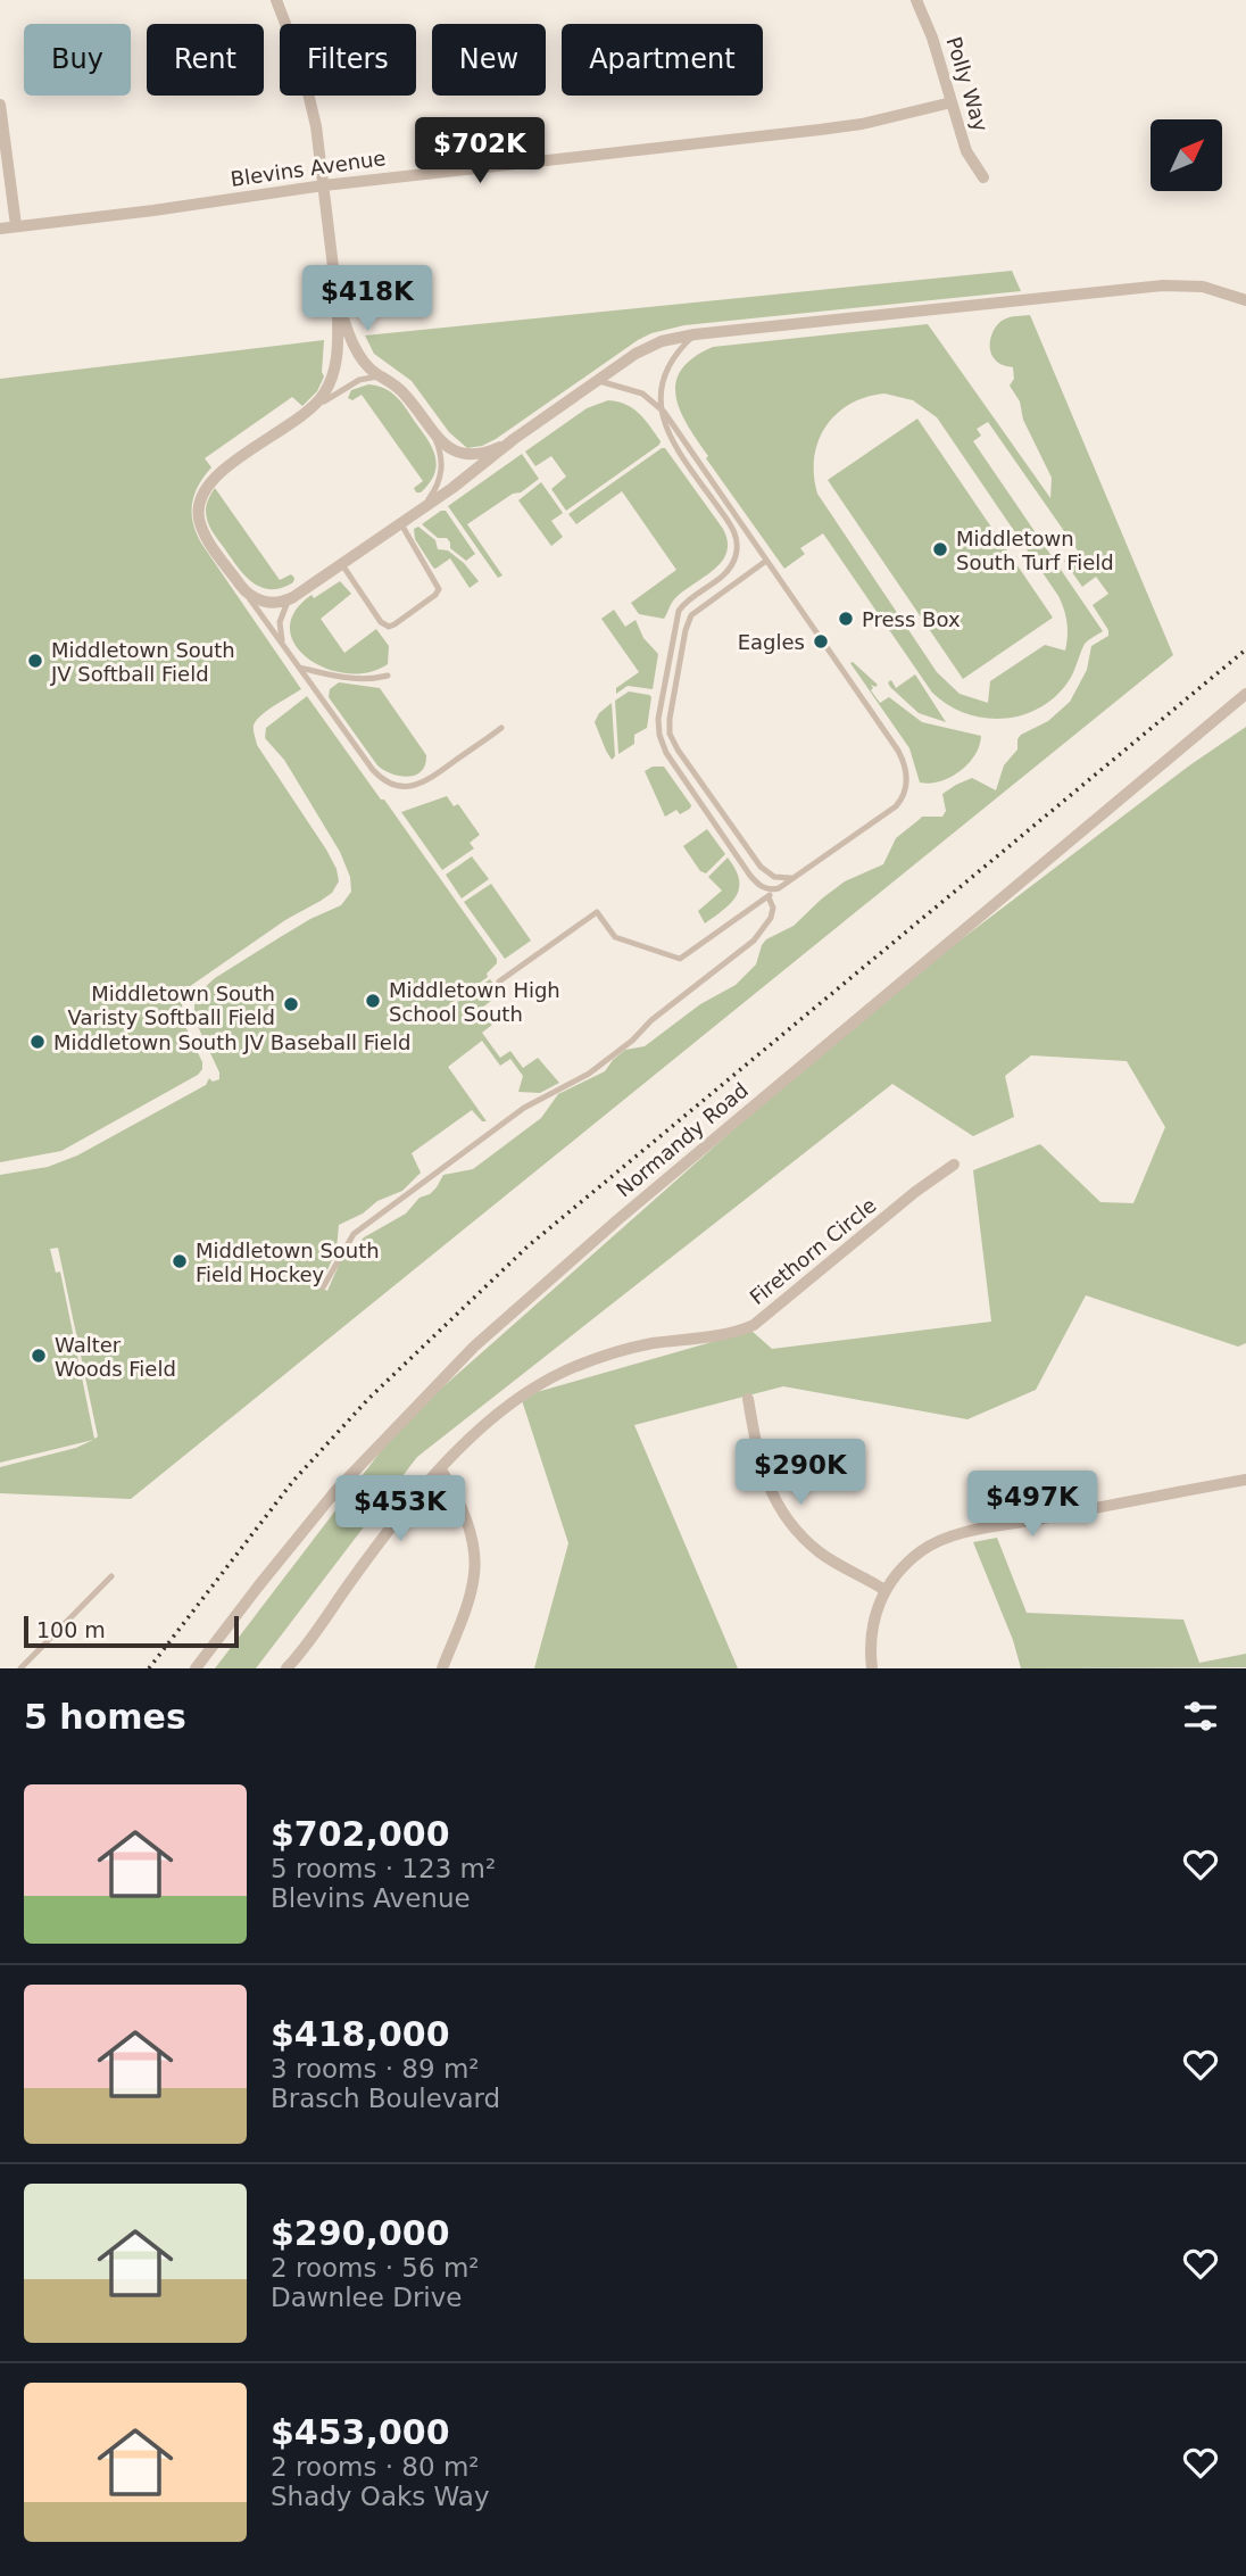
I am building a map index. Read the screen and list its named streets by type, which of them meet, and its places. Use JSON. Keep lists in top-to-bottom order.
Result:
{
  "streets": {
    "street": [
      "Polly Way",
      "Blevins Avenue",
      "Normandy Road",
      "Firethorn Circle"
    ]
  },
  "crossings": [
    ["Polly Way", "Blevins Avenue"]
  ],
  "places": [
    "Middletown South Turf Field",
    "Press Box",
    "Eagles",
    "Middletown South JV Softball Field",
    "Middletown High School South",
    "Middletown South Varisty Softball Field",
    "Middletown South JV Baseball Field",
    "Middletown South Field Hockey",
    "Walter Woods Field"
  ],
  "scale_bar": "100 m",
  "north": "top right",
  "page": {
    "chip": [
      "Buy",
      "Rent",
      "Filters",
      "New",
      "Apartment"
    ],
    "price": [
      "$702K",
      "$418K",
      "$290K",
      "$497K",
      "$453K"
    ],
    "scale": "100 m",
    "heading": "5 homes",
    "list": [
      {
        "name": "$702,000",
        "note": "5 rooms · 123 m² · Blevins Avenue"
      },
      {
        "name": "$418,000",
        "note": "3 rooms · 89 m² · Brasch Boulevard"
      },
      {
        "name": "$290,000",
        "note": "2 rooms · 56 m² · Dawnlee Drive"
      },
      {
        "name": "$453,000",
        "note": "2 rooms · 80 m² · Shady Oaks Way"
      }
    ]
  }
}
